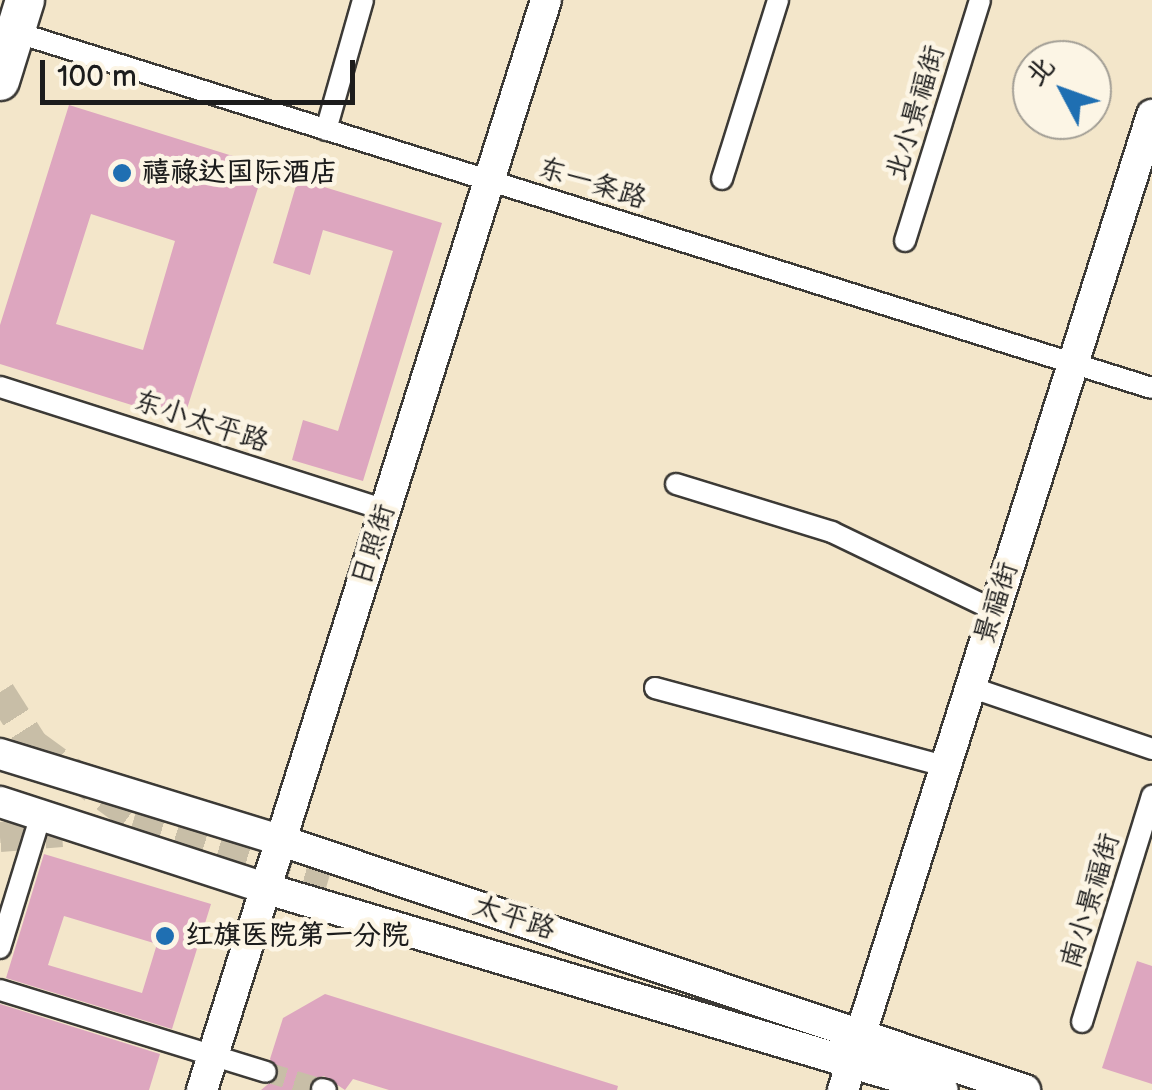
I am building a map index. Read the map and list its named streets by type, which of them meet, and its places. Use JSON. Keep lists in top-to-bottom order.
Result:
{
  "streets": {
    "street": [
      "北小景福街",
      "东一条路",
      "东小太平路",
      "日照街",
      "景福街",
      "南小景福街",
      "太平路"
    ]
  },
  "crossings": [
    ["东一条路", "日照街"],
    ["东一条路", "景福街"],
    ["东小太平路", "日照街"],
    ["日照街", "太平路"],
    ["景福街", "太平路"]
  ],
  "places": ["禧禄达国际酒店", "红旗医院第一分院"],
  "scale_bar": "100 m",
  "north": "top left"
}
